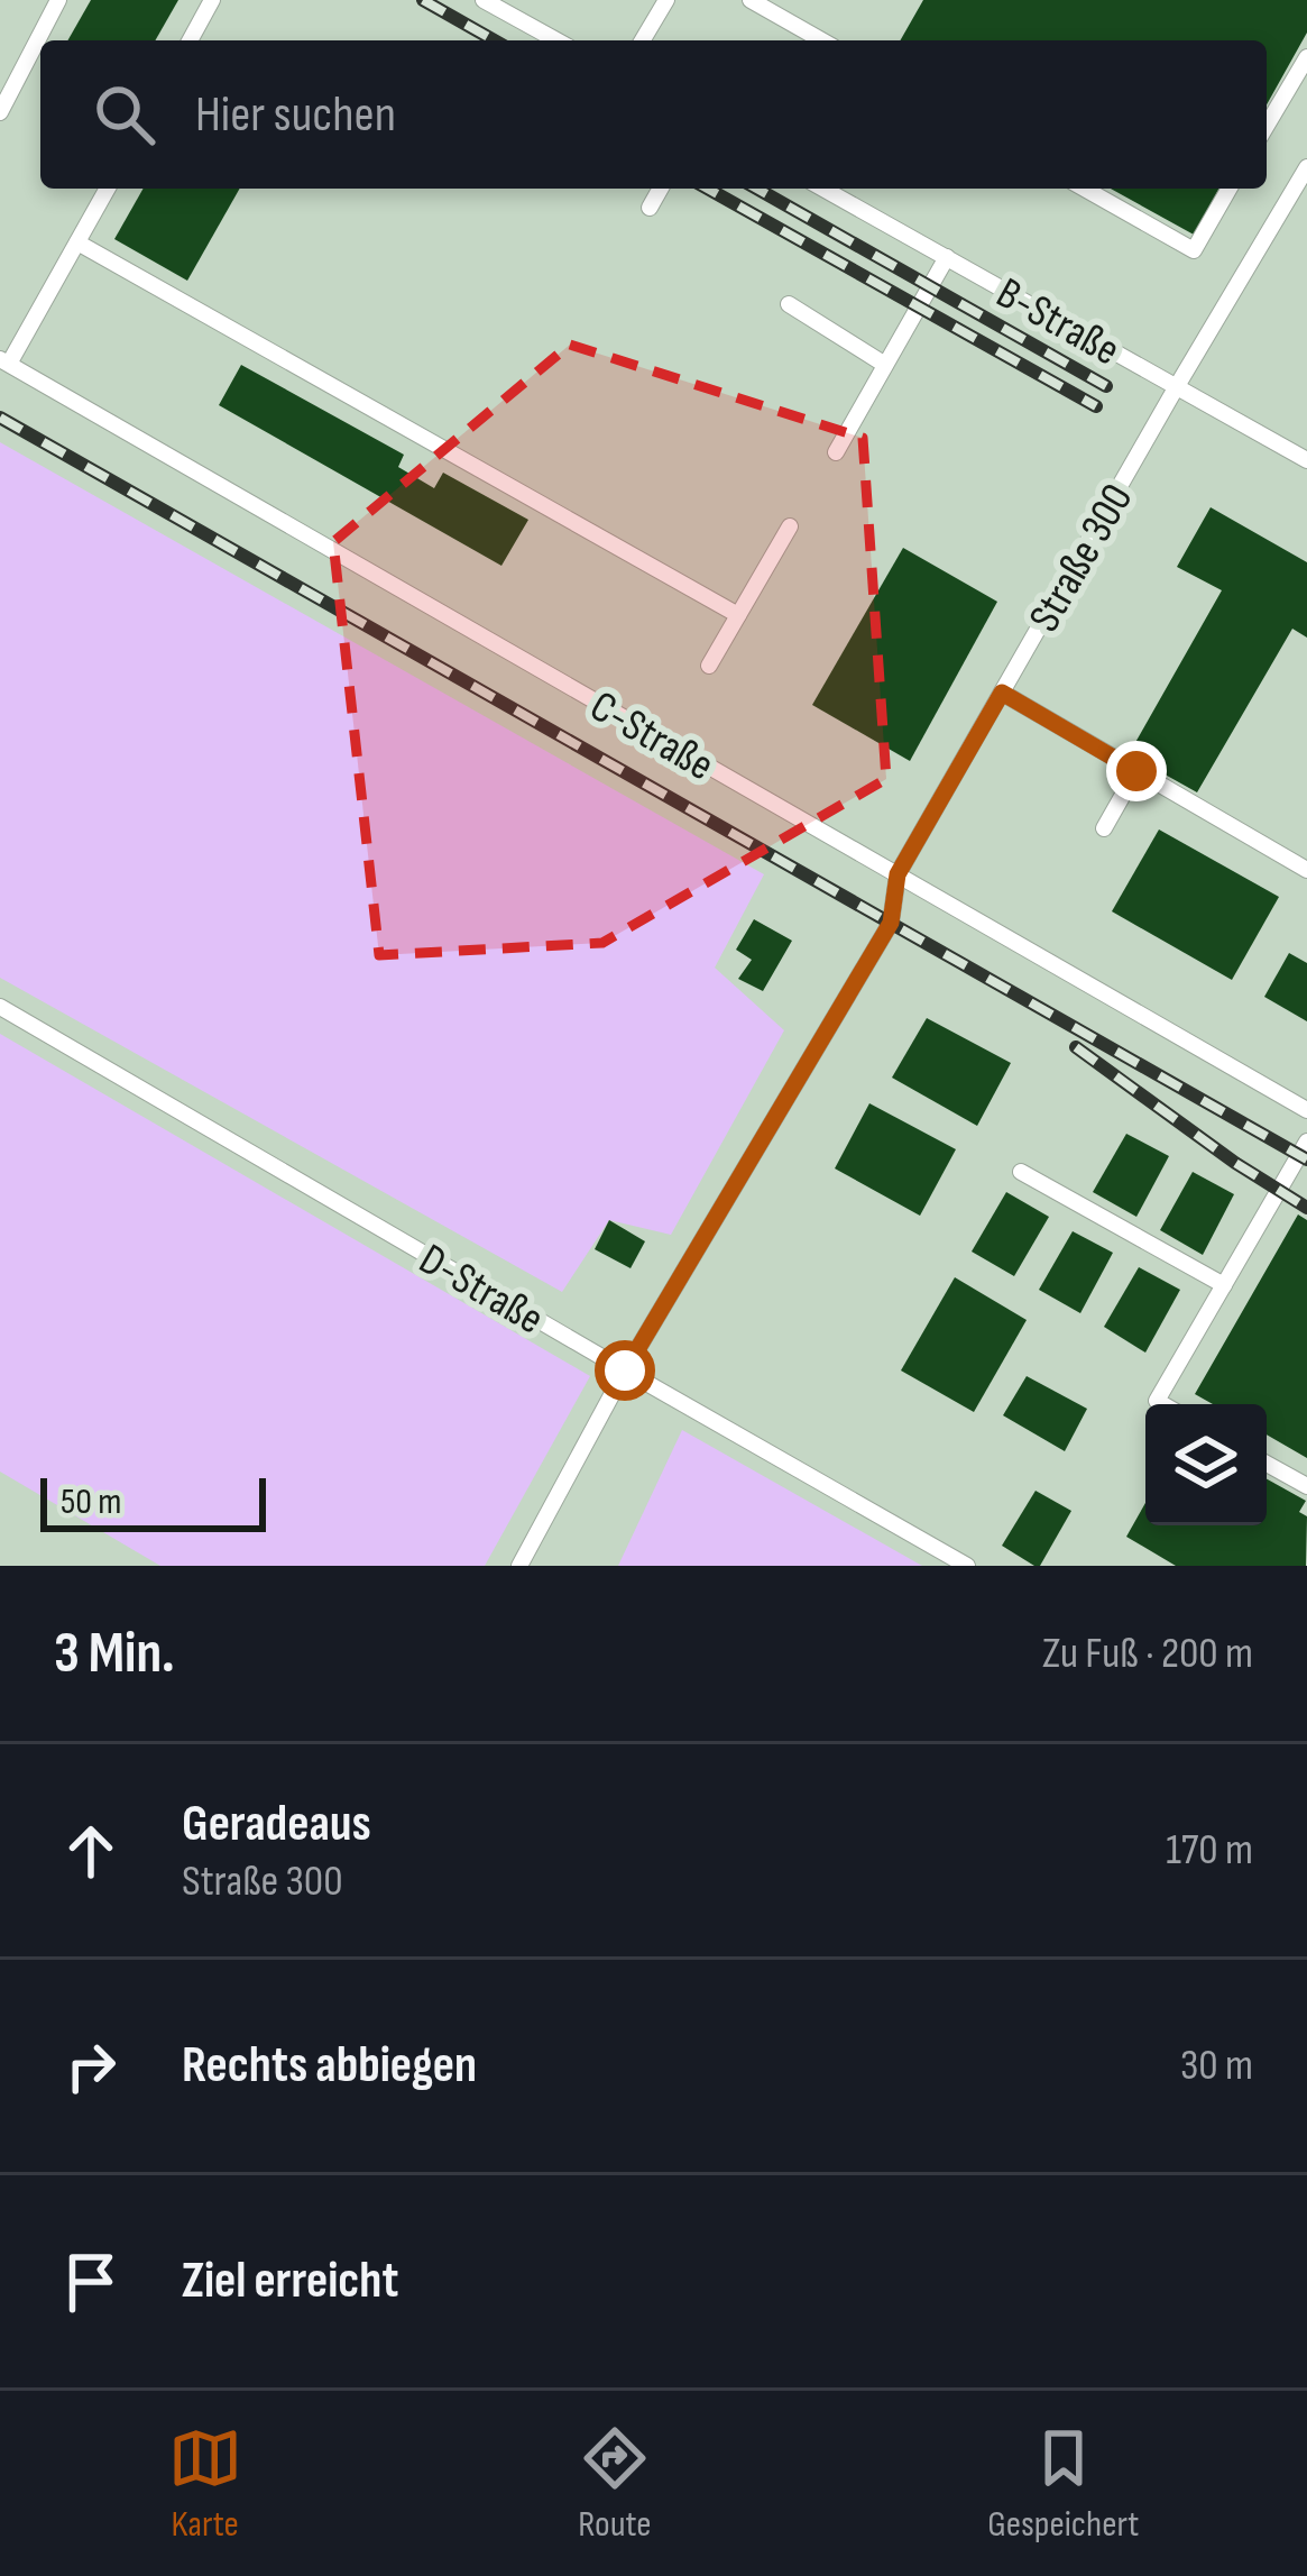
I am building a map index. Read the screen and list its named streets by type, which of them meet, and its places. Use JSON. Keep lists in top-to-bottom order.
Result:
{
  "streets": {
    "lane": [
      "B-Straße",
      "Straße 300",
      "C-Straße",
      "D-Straße"
    ]
  },
  "crossings": [
    ["B-Straße", "Straße 300"],
    ["Straße 300", "C-Straße"],
    ["Straße 300", "D-Straße"]
  ],
  "scale_bar": "50 m",
  "page": {
    "search": "Hier suchen",
    "scale": "50 m",
    "heading": ["3 Min.", "Zu Fuß · 200 m"],
    "list": [
      ["Geradeaus", "Straße 300", "170 m"],
      ["Rechts abbiegen", "30 m"],
      "Ziel erreicht"
    ],
    "nav": ["Karte", "Route", "Gespeichert"]
  }
}
